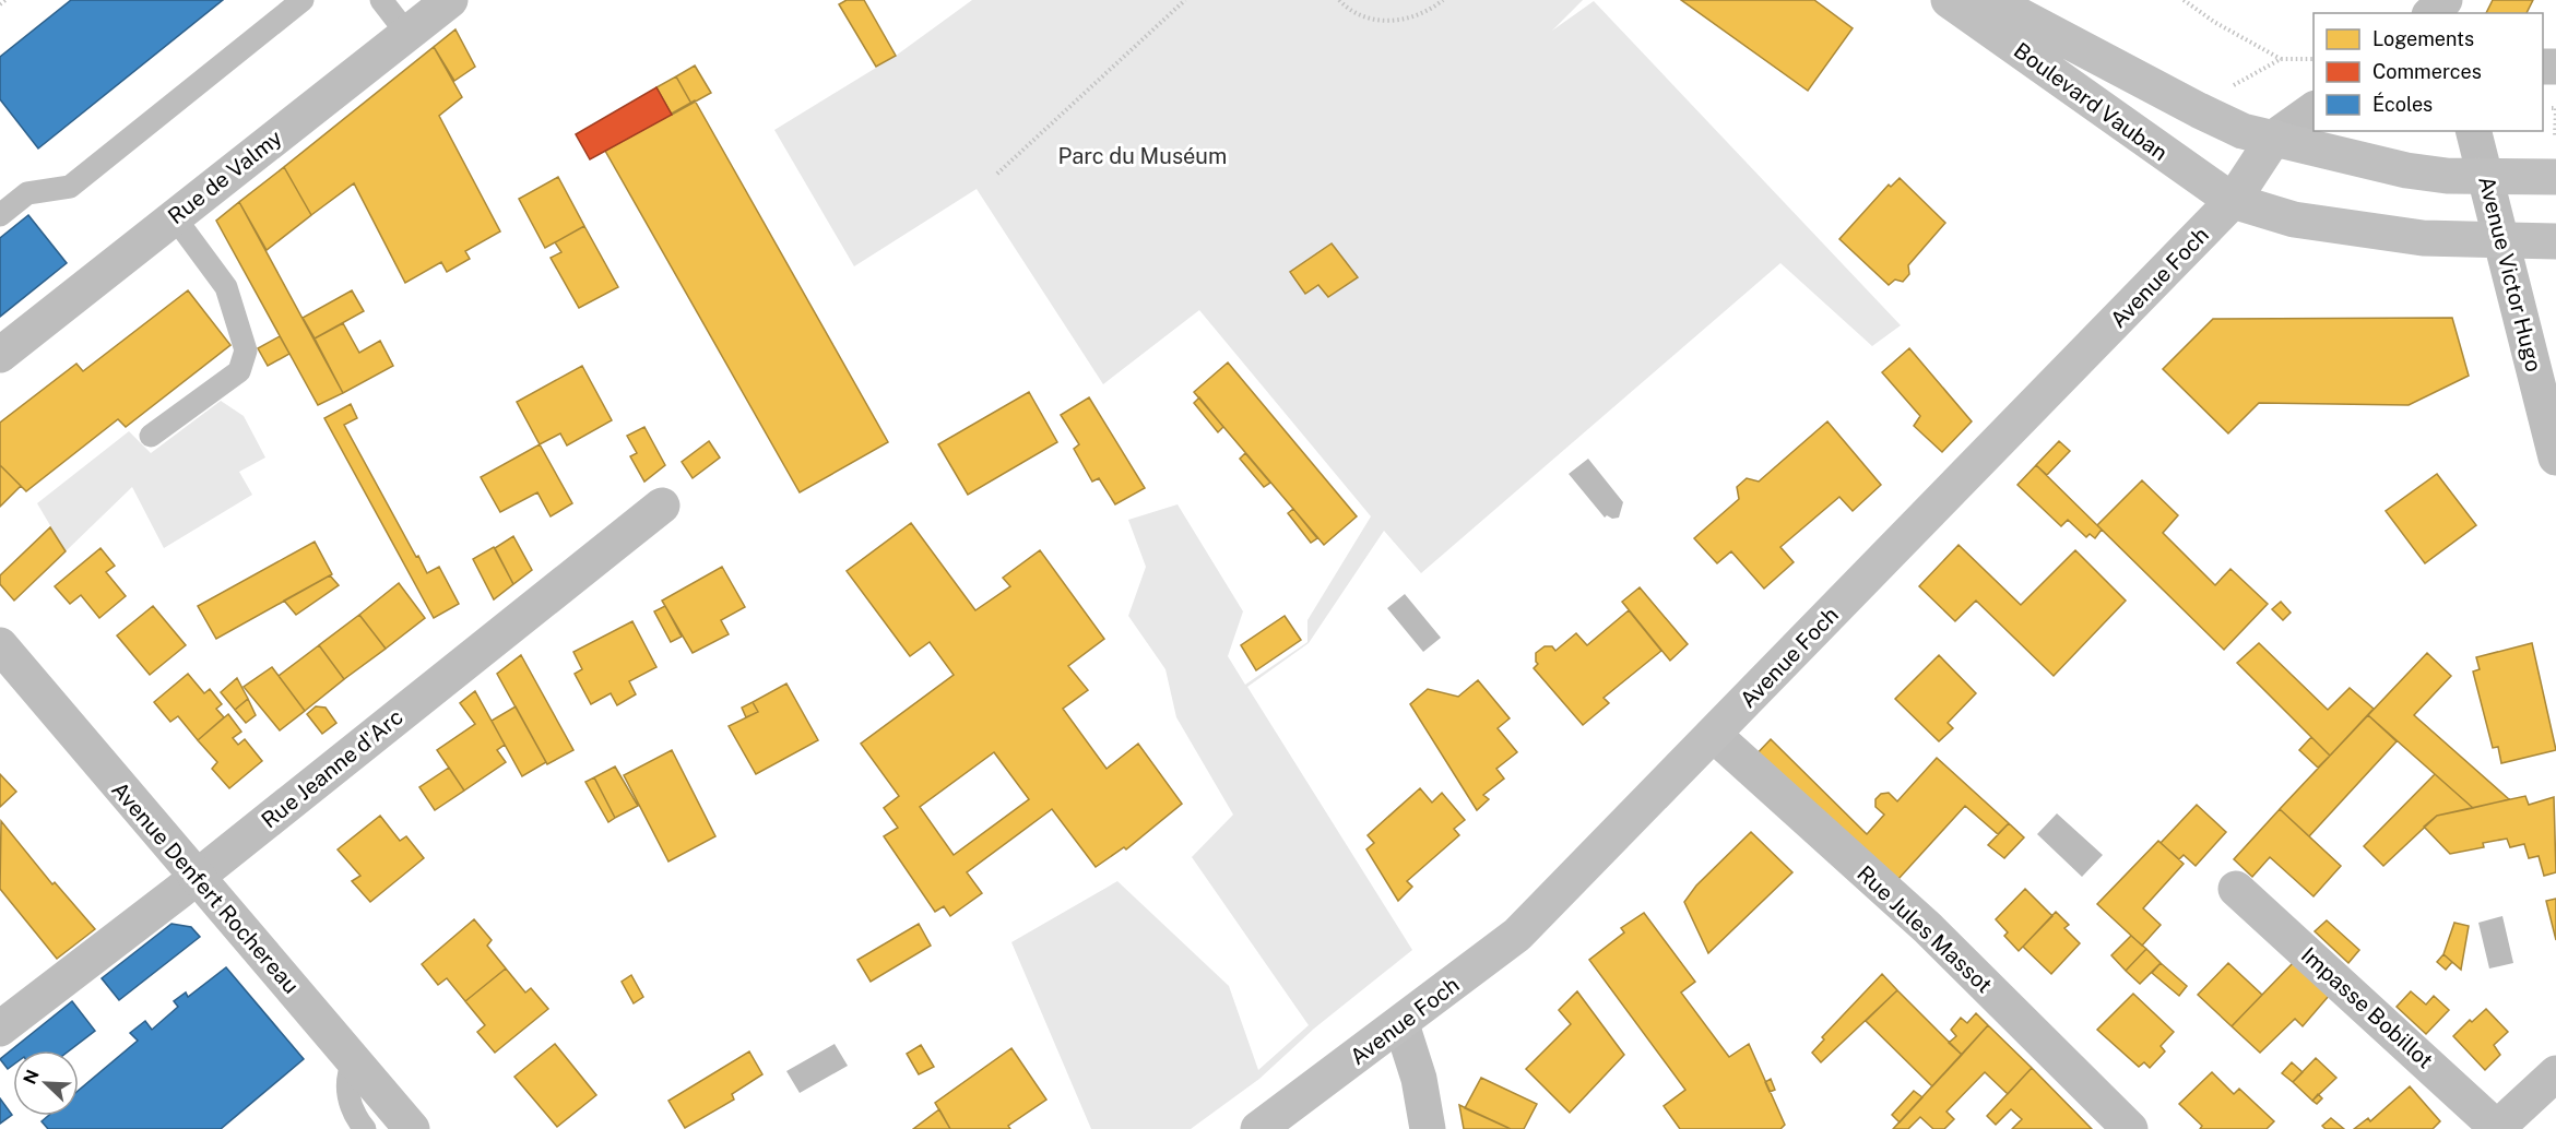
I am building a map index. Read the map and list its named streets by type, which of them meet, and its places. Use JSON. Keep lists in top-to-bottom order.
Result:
{
  "streets": {
    "main road": ["Boulevard Vauban", "Avenue Foch"],
    "street": [
      "Rue de Valmy",
      "Avenue Victor Hugo",
      "Rue Jeanne d'Arc",
      "Avenue Denfert Rochereau",
      "Rue Jules Massot",
      "Impasse Bobillot"
    ]
  },
  "crossings": [
    ["Boulevard Vauban", "Avenue Victor Hugo"],
    ["Boulevard Vauban", "Avenue Foch"],
    ["Avenue Foch", "Rue Jules Massot"],
    ["Rue Jeanne d'Arc", "Avenue Denfert Rochereau"]
  ],
  "parks": ["Parc du Muséum"],
  "legend": ["Logements", "Commerces", "Écoles"],
  "north": "top left"
}
